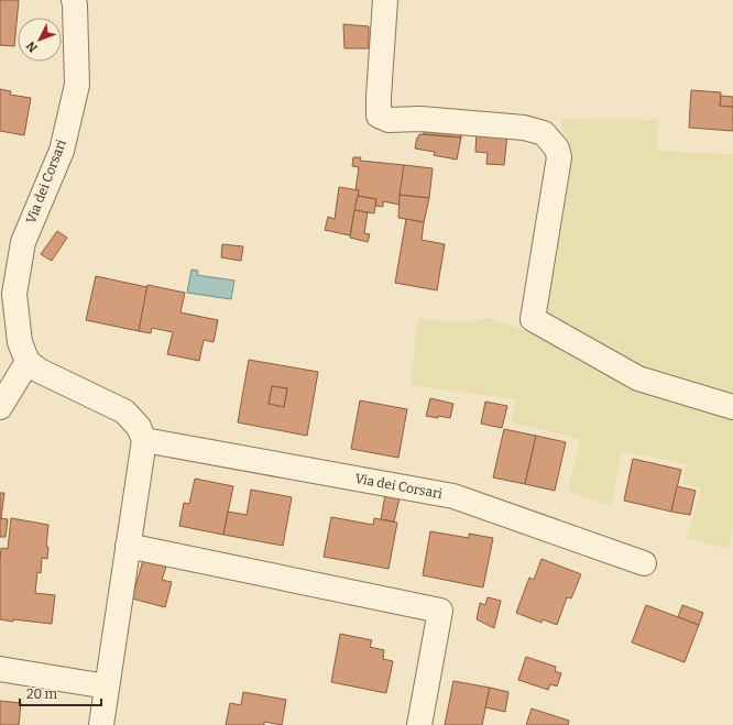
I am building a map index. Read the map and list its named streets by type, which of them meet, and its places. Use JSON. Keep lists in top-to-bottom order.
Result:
{
  "streets": {
    "street": ["Via dei Corsari"]
  },
  "scale_bar": "20 m",
  "north": "bottom left"
}
